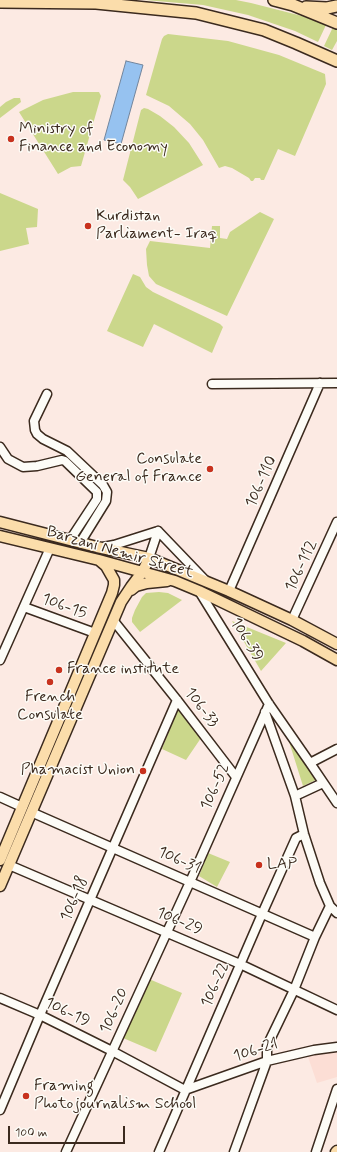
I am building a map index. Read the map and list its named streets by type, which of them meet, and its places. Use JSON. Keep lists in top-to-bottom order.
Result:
{
  "streets": {
    "main road": ["Barzani Nemir Street"],
    "street": [
      "106-110",
      "106-112",
      "106-15",
      "106-39",
      "106-33",
      "106-52",
      "106-31",
      "106-18",
      "106-29",
      "106-22",
      "106-20",
      "106-19",
      "106-21"
    ]
  },
  "crossings": [
    ["106-110", "Barzani Nemir Street"],
    ["Barzani Nemir Street", "106-112"],
    ["Barzani Nemir Street", "106-39"],
    ["106-39", "106-52"],
    ["106-33", "106-52"],
    ["106-33", "106-18"],
    ["106-52", "106-31"],
    ["106-52", "106-20"],
    ["106-31", "106-18"],
    ["106-31", "106-22"],
    ["106-31", "106-20"],
    ["106-18", "106-29"],
    ["106-18", "106-19"],
    ["106-29", "106-22"],
    ["106-29", "106-20"],
    ["106-22", "106-19"],
    ["106-22", "106-21"],
    ["106-20", "106-19"],
    ["106-19", "106-21"]
  ],
  "places": [
    "Ministry of Finance and Economy",
    "Kurdistan Parliament- Iraq",
    "Consulate General of France",
    "France institute",
    "French Consulate",
    "Phamacist Union",
    "LAP",
    "Framing Photojournalism School"
  ],
  "scale_bar": "100 m"
}
